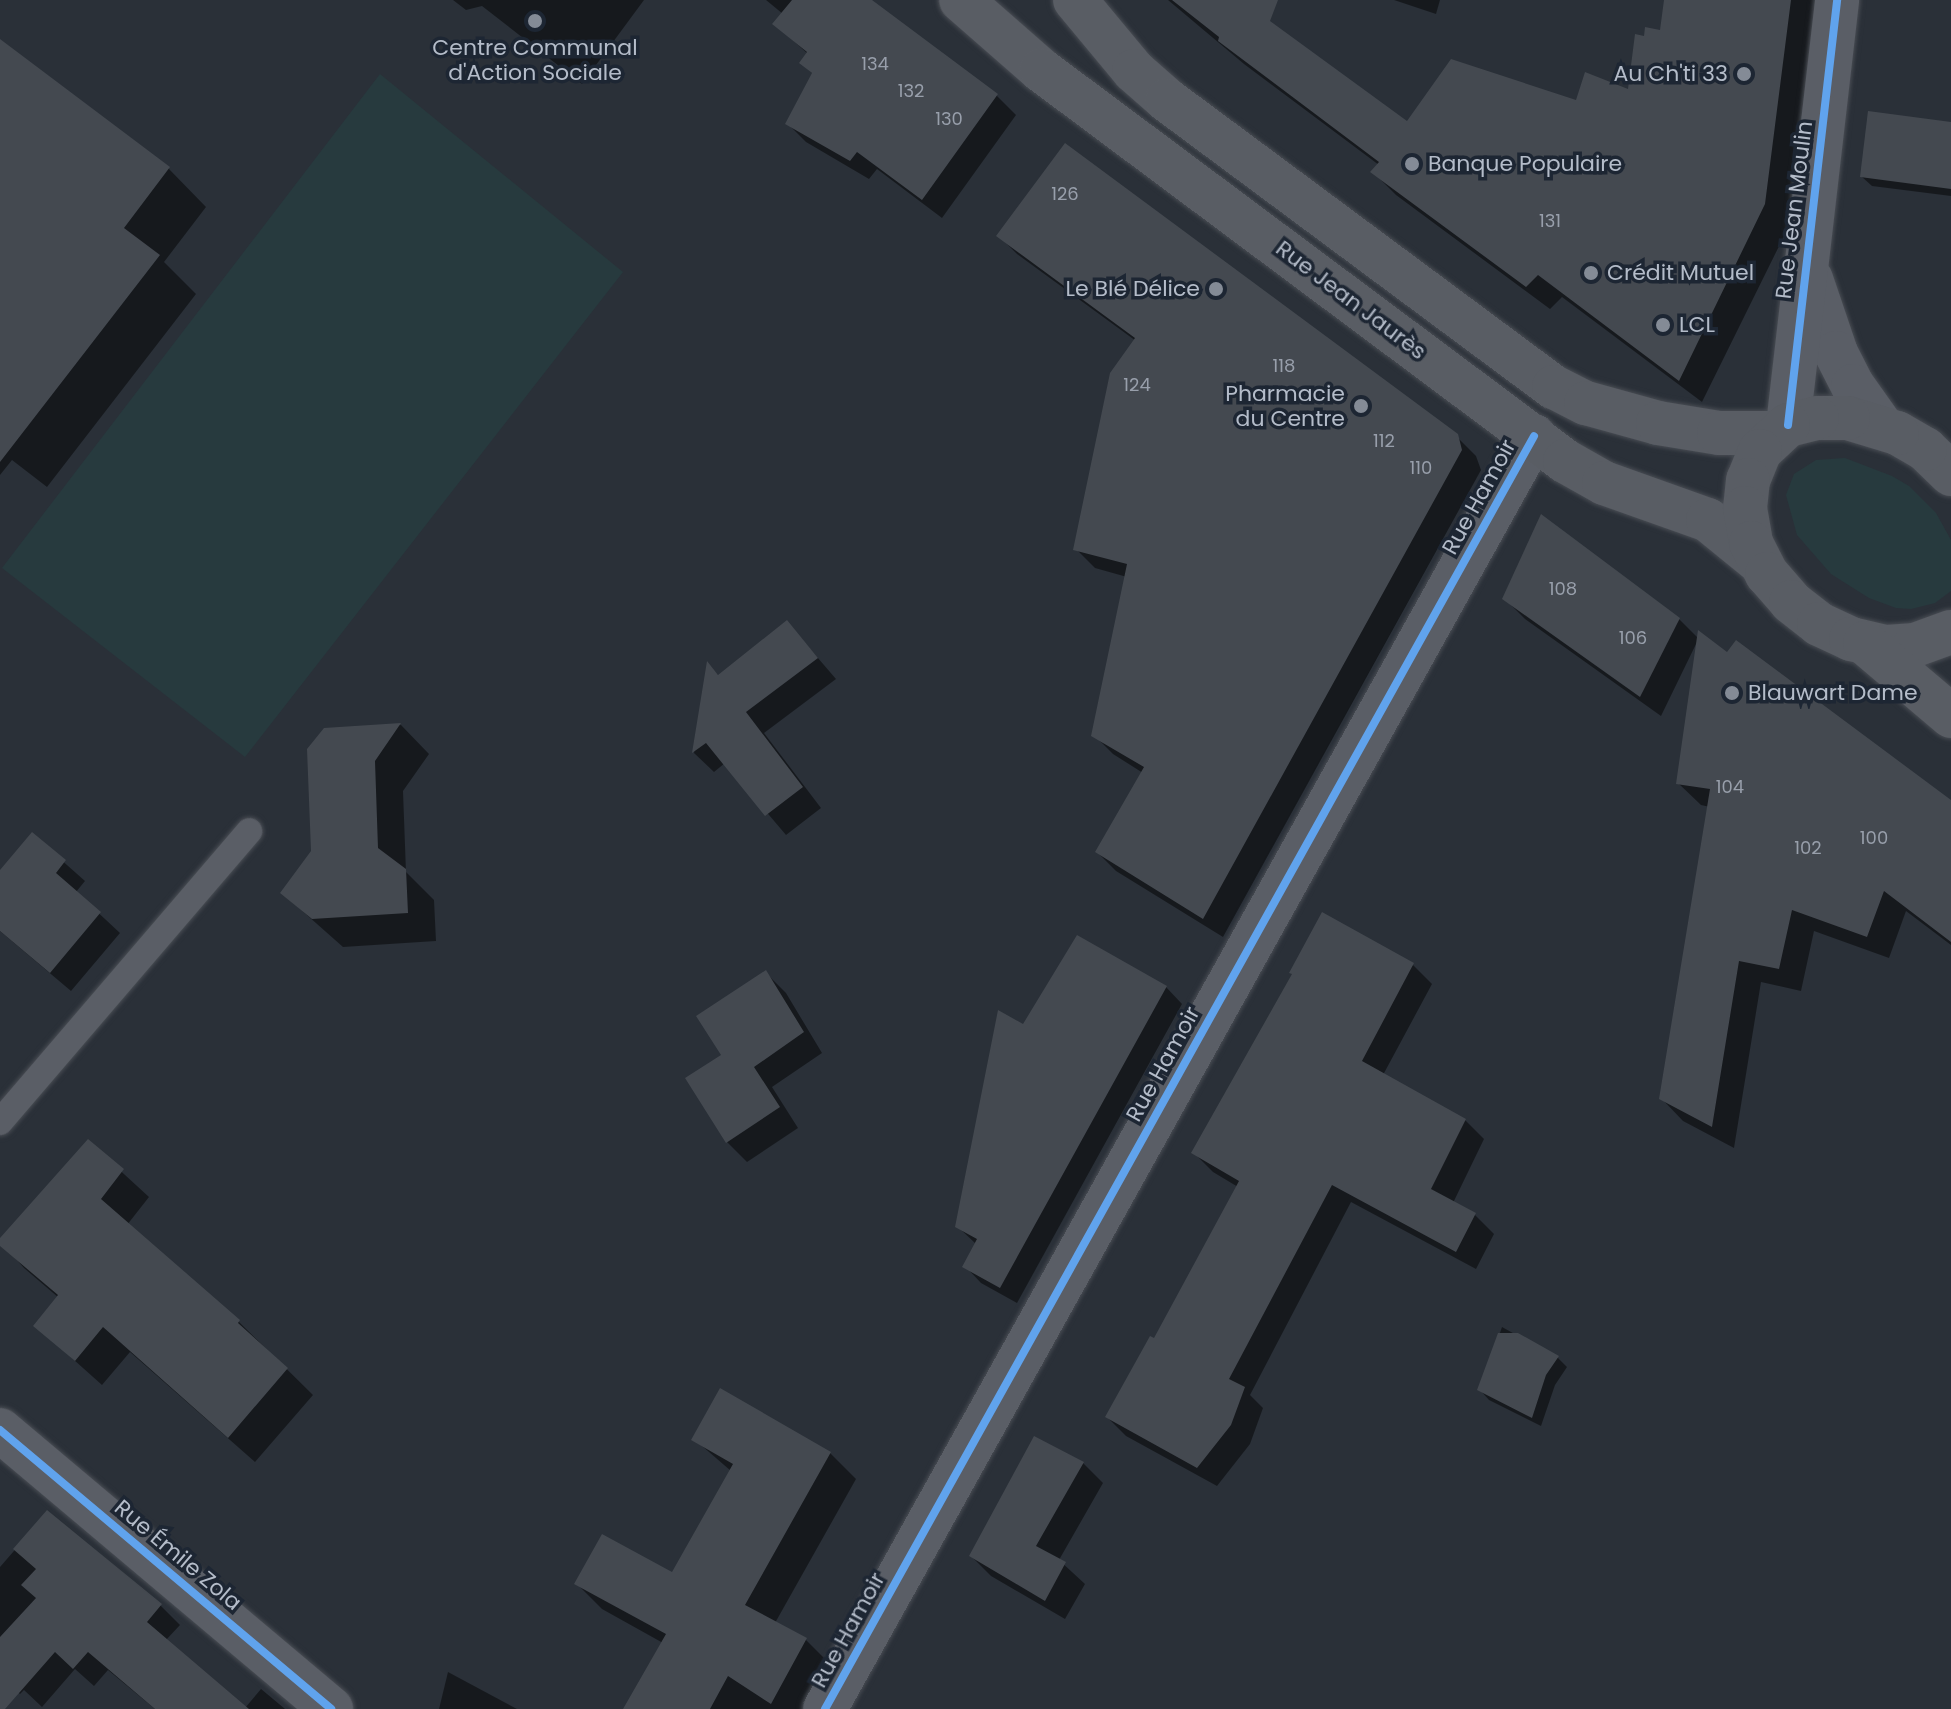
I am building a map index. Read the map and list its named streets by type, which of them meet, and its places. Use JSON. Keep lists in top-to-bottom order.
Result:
{
  "streets": {
    "main road": ["Rue Jean Jaurès"],
    "street": ["Rue Jean Moulin", "Rue Hamoir", "Rue Émile Zola"]
  },
  "crossings": [
    ["Rue Jean Moulin", "Rue Jean Jaurès"],
    ["Rue Jean Jaurès", "Rue Hamoir"]
  ],
  "places": [
    "Centre Communal d'Action Sociale",
    "Au Ch'ti 33",
    "Banque Populaire",
    "Crédit Mutuel",
    "Le Blé Délice",
    "LCL",
    "Pharmacie du Centre",
    "Blauwart Dame"
  ],
  "house_numbers": [
    "134",
    "132",
    "130",
    "126",
    "131",
    "118",
    "124",
    "112",
    "110",
    "108",
    "106",
    "104",
    "100",
    "102"
  ]
}
